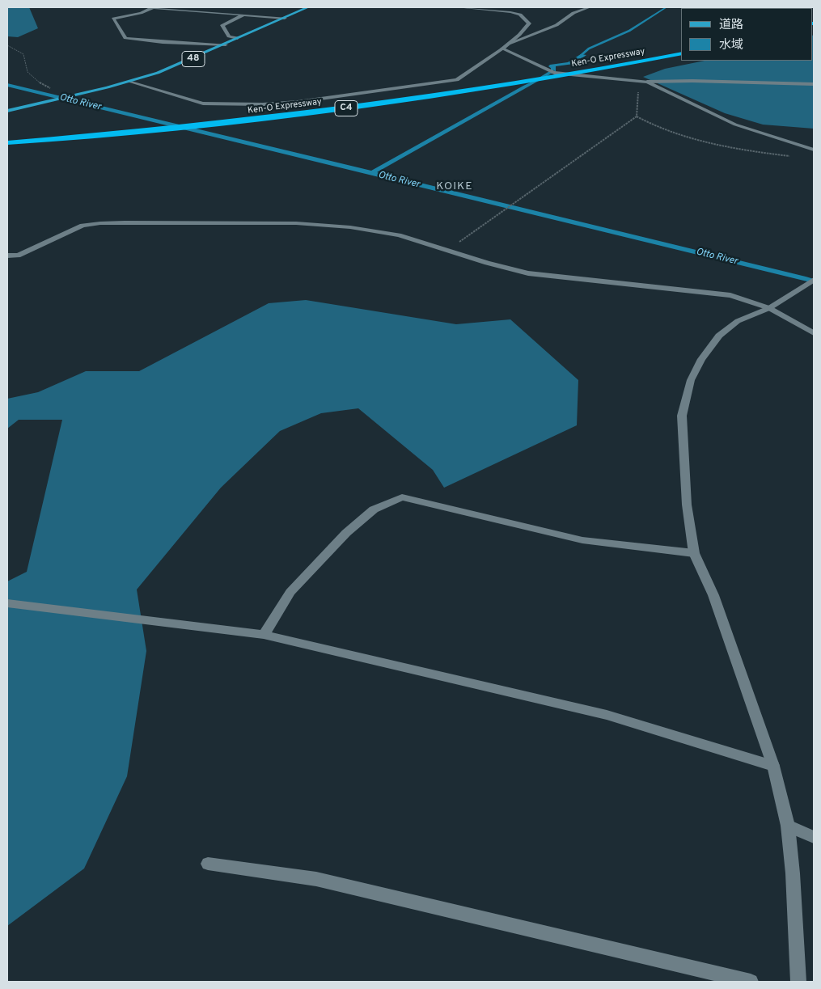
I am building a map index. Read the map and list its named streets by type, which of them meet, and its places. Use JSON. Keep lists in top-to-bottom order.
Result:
{
  "streets": {
    "highway": ["Ken-O Expressway", "C4"],
    "main road": ["48"]
  },
  "districts": ["KOIKE"],
  "water": ["Otto River"],
  "legend": ["道路", "水域"]
}
